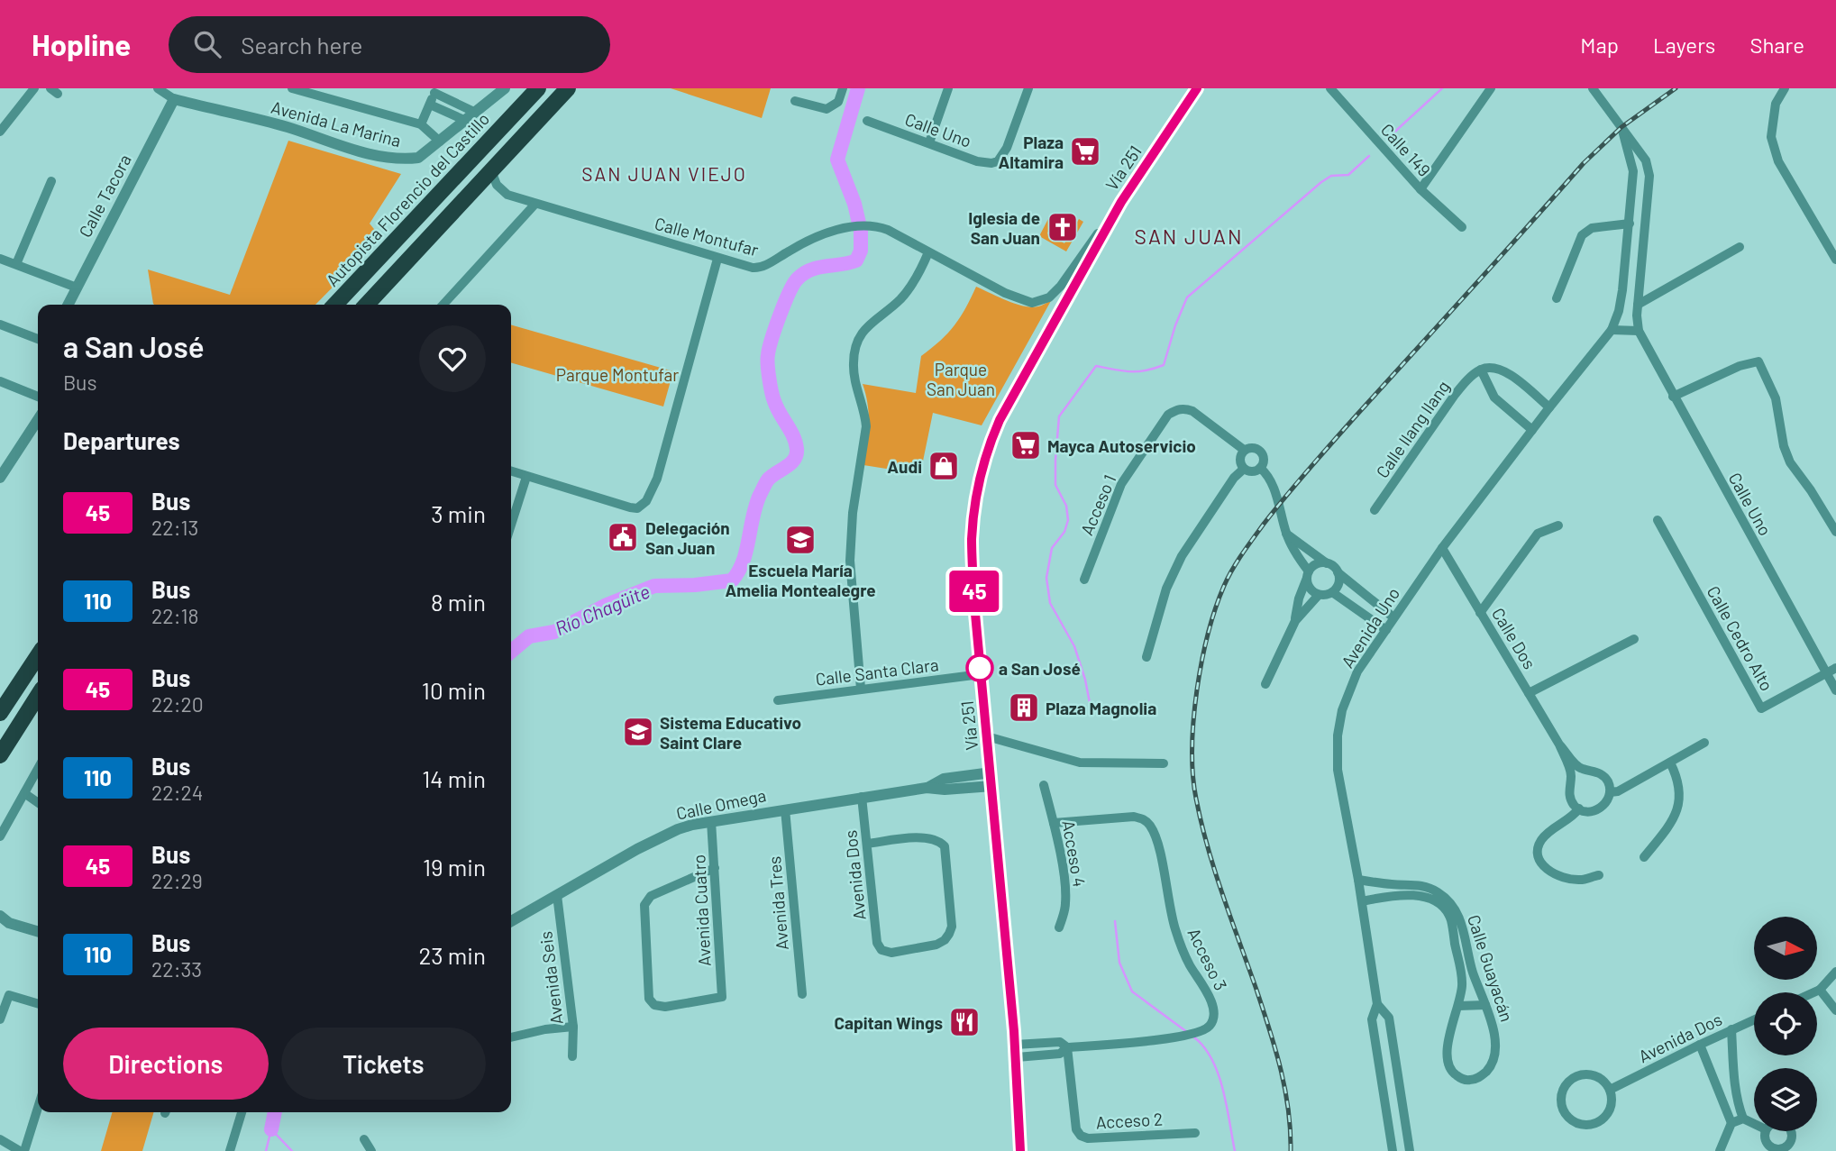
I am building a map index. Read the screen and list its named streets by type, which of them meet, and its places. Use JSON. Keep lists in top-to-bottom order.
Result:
{
  "streets": {
    "highway": ["Autopista Florencio del Castillo"],
    "main road": ["Vía 251"],
    "street": [
      "Avenida La Marina",
      "Calle Uno",
      "Calle 149",
      "Calle Tacora",
      "Calle Montufar",
      "Calle Ilang Ilang",
      "Acceso 1",
      "Avenida Uno",
      "Calle Dos",
      "Calle Cedro Alto",
      "Calle Santa Clara",
      "Calle Omega",
      "Acceso 4",
      "Avenida Dos",
      "Avenida Tres",
      "Avenida Cuatro",
      "Acceso 3",
      "Calle Guayacán",
      "Avenida Seis",
      "Acceso 2"
    ]
  },
  "crossings": [
    ["Avenida La Marina", "Calle Tacora"],
    ["Calle Uno", "Avenida Uno"],
    ["Calle Uno", "Calle Cedro Alto"],
    ["Vía 251", "Calle Montufar"],
    ["Vía 251", "Calle Santa Clara"],
    ["Vía 251", "Calle Omega"],
    ["Avenida Uno", "Calle Dos"],
    ["Avenida Uno", "Calle Guayacán"],
    ["Calle Omega", "Avenida Dos"],
    ["Calle Omega", "Avenida Tres"],
    ["Calle Omega", "Avenida Cuatro"],
    ["Calle Omega", "Avenida Seis"],
    ["Acceso 4", "Acceso 3"],
    ["Acceso 3", "Acceso 2"]
  ],
  "districts": ["SAN JUAN VIEJO", "SAN JUAN"],
  "water": ["Río Chagüite"],
  "parks": ["Parque San Juan", "Parque Montufar"],
  "places": {
    "supermarket": ["Plaza Altamira", "Mayca Autoservicio"],
    "church": ["Iglesia de San Juan"],
    "shop": ["Audi"],
    "public building": ["Delegación San Juan"],
    "school or university": ["Escuela María Amelia Montealegre", "Sistema Educativo Saint Clare"],
    "other": ["a San José"],
    "building": ["Plaza Magnolia"],
    "restaurant": ["Capitan Wings"]
  },
  "lines": ["bus line 45"],
  "north": "right",
  "page": {
    "header": "Hopline",
    "search": "Search here",
    "nav": ["Map", "Layers", "Share"],
    "on_map": "45",
    "heading": [
      ["a San José", "Bus"],
      "Departures"
    ],
    "list": [
      {
        "mark": "45",
        "name": "Bus",
        "note": "22:13",
        "value": "3 min"
      },
      {
        "mark": "110",
        "name": "Bus",
        "note": "22:18",
        "value": "8 min"
      },
      {
        "mark": "45",
        "name": "Bus",
        "note": "22:20",
        "value": "10 min"
      },
      {
        "mark": "110",
        "name": "Bus",
        "note": "22:24",
        "value": "14 min"
      },
      {
        "mark": "45",
        "name": "Bus",
        "note": "22:29",
        "value": "19 min"
      },
      {
        "mark": "110",
        "name": "Bus",
        "note": "22:33",
        "value": "23 min"
      }
    ],
    "buttons": ["Directions", "Tickets"]
  }
}
